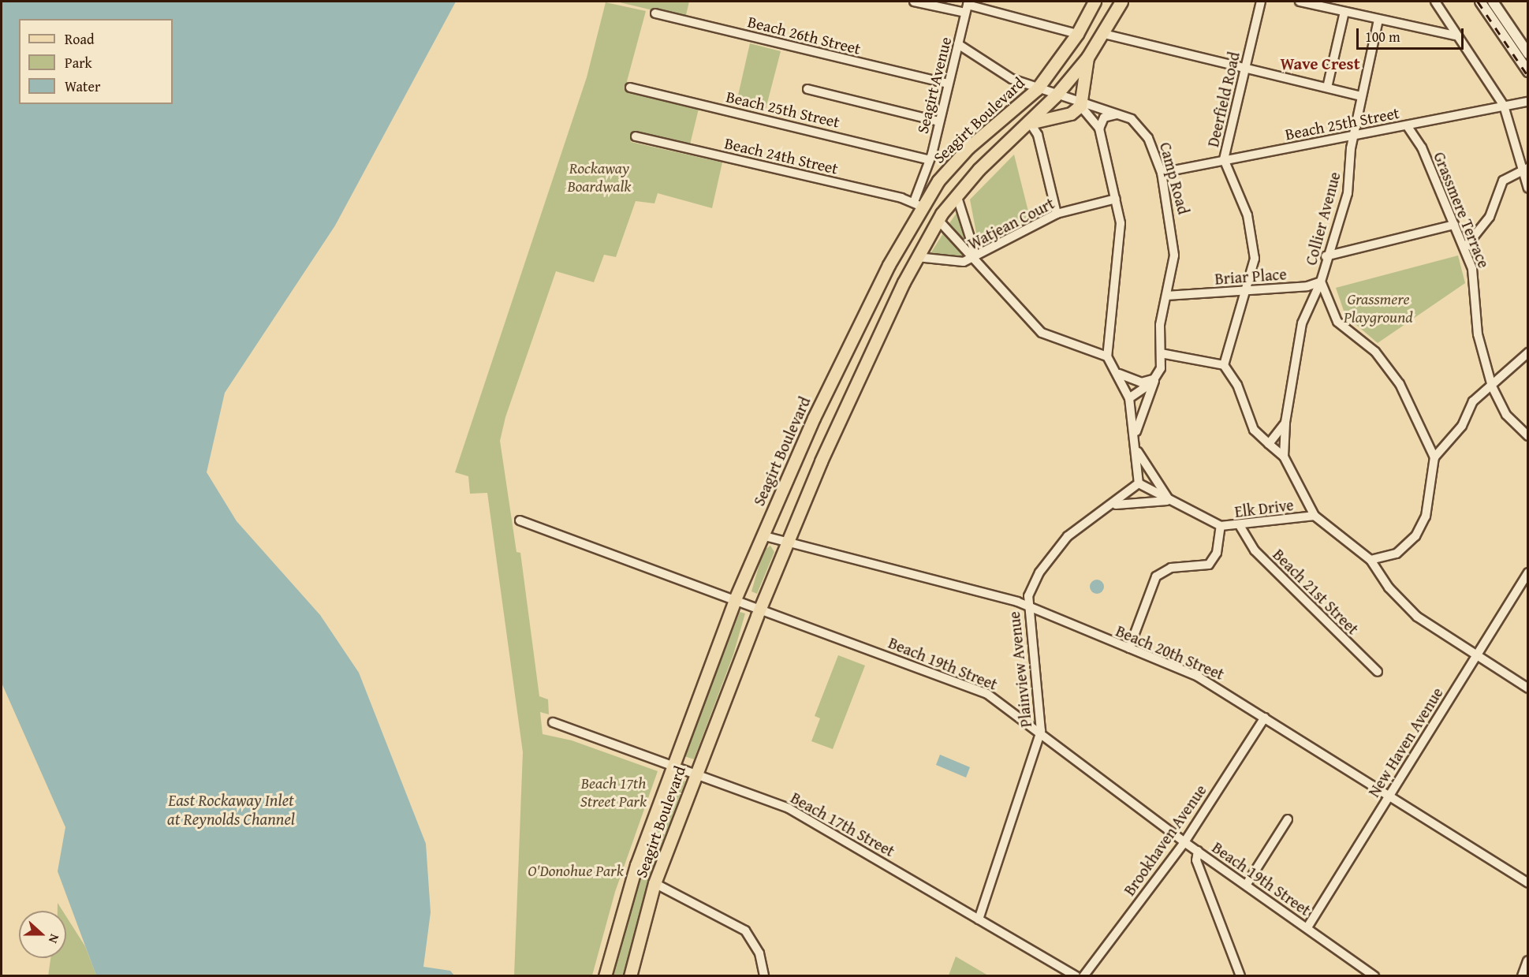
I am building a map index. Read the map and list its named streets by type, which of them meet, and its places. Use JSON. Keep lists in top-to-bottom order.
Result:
{
  "streets": {
    "main road": ["Seagirt Boulevard"],
    "street": [
      "Beach 26th Street",
      "Seagirt Avenue",
      "Deerfield Road",
      "Beach 25th Street",
      "Beach 24th Street",
      "Camp Road",
      "Grassmere Terrace",
      "Collier Avenue",
      "Watjean Court",
      "Briar Place",
      "Elk Drive",
      "Beach 21st Street",
      "Beach 20th Street",
      "Beach 19th Street",
      "Plainview Avenue",
      "New Haven Avenue",
      "Beach 17th Street",
      "Brookhaven Avenue"
    ]
  },
  "crossings": [
    ["Beach 26th Street", "Seagirt Avenue"],
    ["Seagirt Avenue", "Beach 25th Street"],
    ["Seagirt Avenue", "Seagirt Boulevard"],
    ["Seagirt Avenue", "Beach 24th Street"],
    ["Seagirt Avenue", "Camp Road"],
    ["Deerfield Road", "Beach 25th Street"],
    ["Deerfield Road", "Briar Place"],
    ["Beach 25th Street", "Camp Road"],
    ["Beach 25th Street", "Grassmere Terrace"],
    ["Beach 25th Street", "Collier Avenue"],
    ["Seagirt Boulevard", "Beach 24th Street"],
    ["Seagirt Boulevard", "Camp Road"],
    ["Seagirt Boulevard", "Watjean Court"],
    ["Seagirt Boulevard", "Beach 20th Street"],
    ["Seagirt Boulevard", "Beach 19th Street"],
    ["Seagirt Boulevard", "Beach 17th Street"],
    ["Camp Road", "Briar Place"],
    ["Collier Avenue", "Briar Place"],
    ["Collier Avenue", "Elk Drive"],
    ["Elk Drive", "Beach 21st Street"],
    ["Elk Drive", "Beach 20th Street"],
    ["Beach 20th Street", "Plainview Avenue"],
    ["Beach 20th Street", "New Haven Avenue"],
    ["Beach 20th Street", "Brookhaven Avenue"],
    ["Beach 19th Street", "Plainview Avenue"],
    ["Beach 19th Street", "New Haven Avenue"],
    ["Beach 19th Street", "Brookhaven Avenue"],
    ["Plainview Avenue", "Beach 17th Street"]
  ],
  "districts": ["Wave Crest"],
  "water": ["East Rockaway Inlet at Reynolds Channel"],
  "parks": [
    "Rockaway Boardwalk",
    "Grassmere Playground",
    "Beach 17th Street Park",
    "O'Donohue Park"
  ],
  "legend": ["Road", "Park", "Water"],
  "scale_bar": "100 m",
  "north": "right"
}
